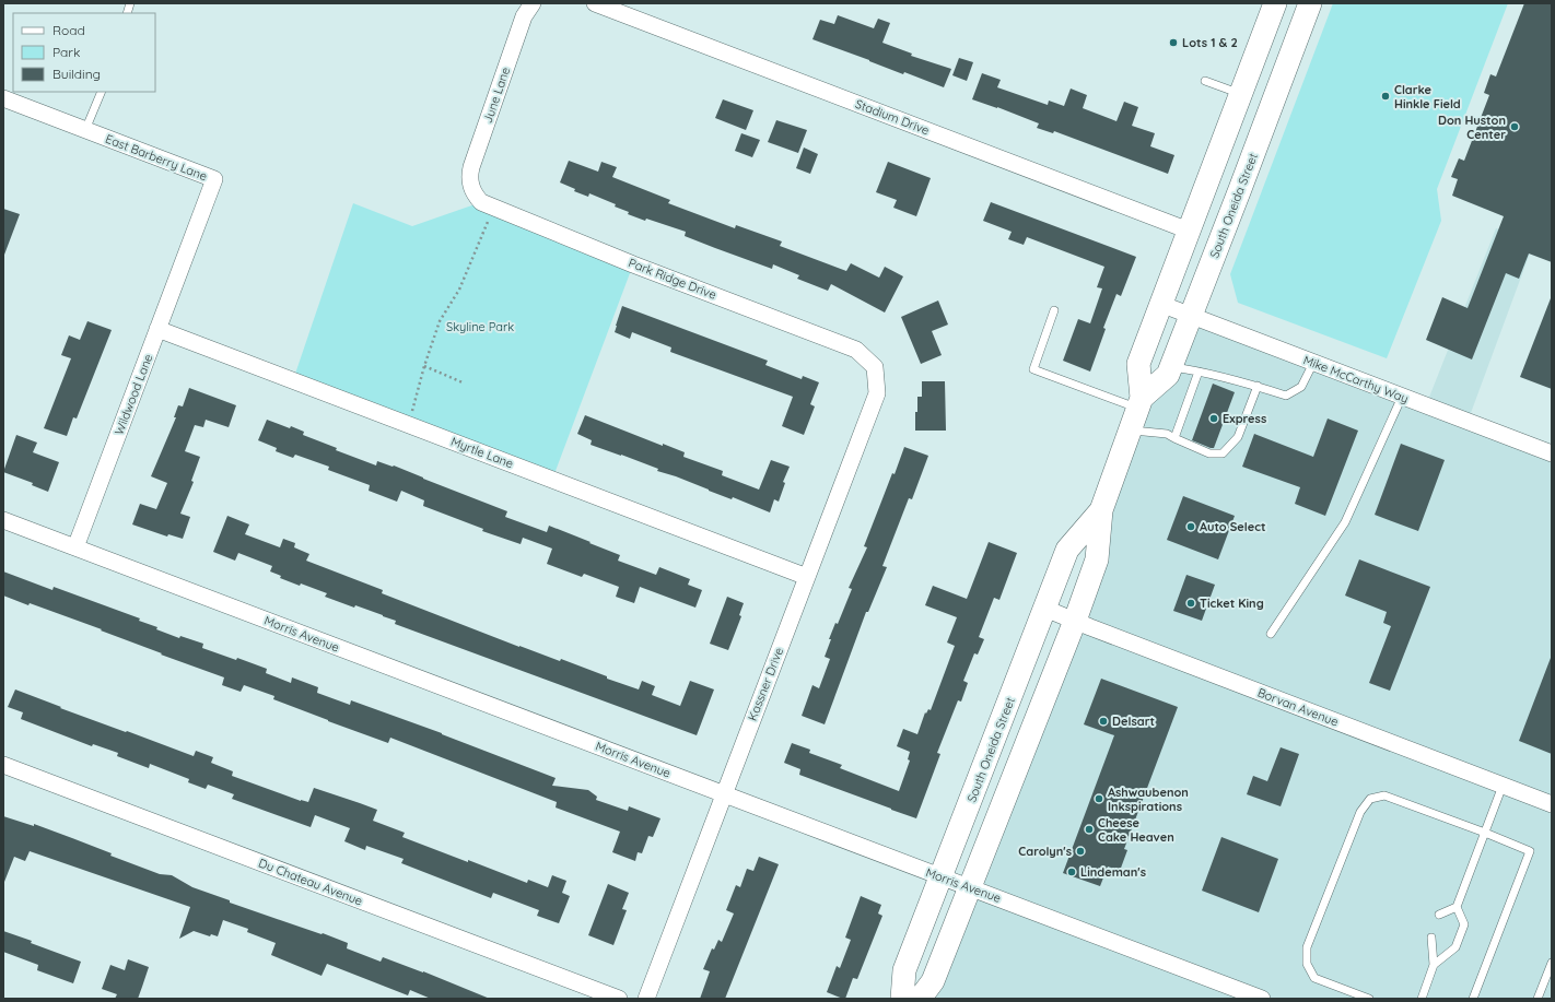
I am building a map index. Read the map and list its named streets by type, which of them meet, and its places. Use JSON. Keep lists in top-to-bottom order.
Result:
{
  "streets": {
    "street": [
      "June Lane",
      "Stadium Drive",
      "East Barberry Lane",
      "South Oneida Street",
      "Park Ridge Drive",
      "Mike McCarthy Way",
      "Wildwood Lane",
      "Myrtle Lane",
      "Morris Avenue",
      "Kassner Drive",
      "Borvan Avenue",
      "Du Chateau Avenue"
    ]
  },
  "crossings": [
    ["June Lane", "Park Ridge Drive"],
    ["Stadium Drive", "South Oneida Street"],
    ["East Barberry Lane", "Wildwood Lane"],
    ["South Oneida Street", "Mike McCarthy Way"],
    ["South Oneida Street", "Morris Avenue"],
    ["South Oneida Street", "Borvan Avenue"],
    ["Park Ridge Drive", "Kassner Drive"],
    ["Wildwood Lane", "Myrtle Lane"],
    ["Wildwood Lane", "Morris Avenue"],
    ["Myrtle Lane", "Kassner Drive"],
    ["Morris Avenue", "Kassner Drive"]
  ],
  "parks": ["Skyline Park"],
  "places": [
    "Lots 1 & 2",
    "Clarke Hinkle Field",
    "Don Huston Center",
    "Express",
    "Auto Select",
    "Ticket King",
    "Delsart",
    "Ashwaubenon Inkspirations",
    "Cheese Cake Heaven",
    "Carolyn's",
    "Lindeman's"
  ],
  "legend": ["Road", "Park", "Building"]
}
